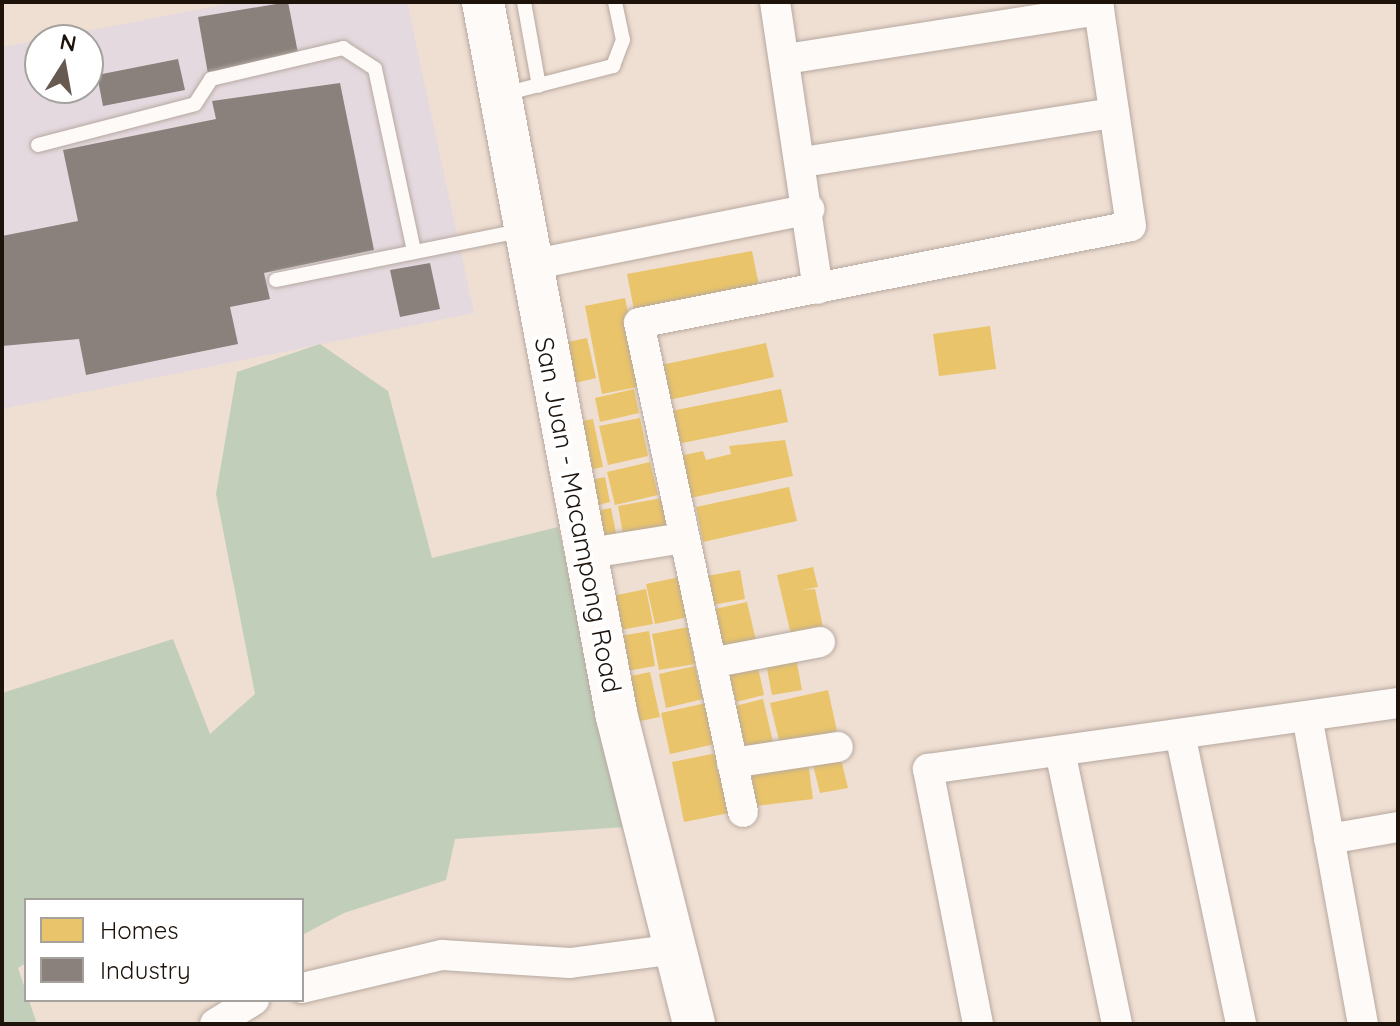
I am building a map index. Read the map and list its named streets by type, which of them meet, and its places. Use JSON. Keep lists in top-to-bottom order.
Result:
{
  "streets": {
    "street": ["San Juan - Macampong Road"]
  },
  "legend": ["Homes", "Industry"],
  "north": "top"
}
